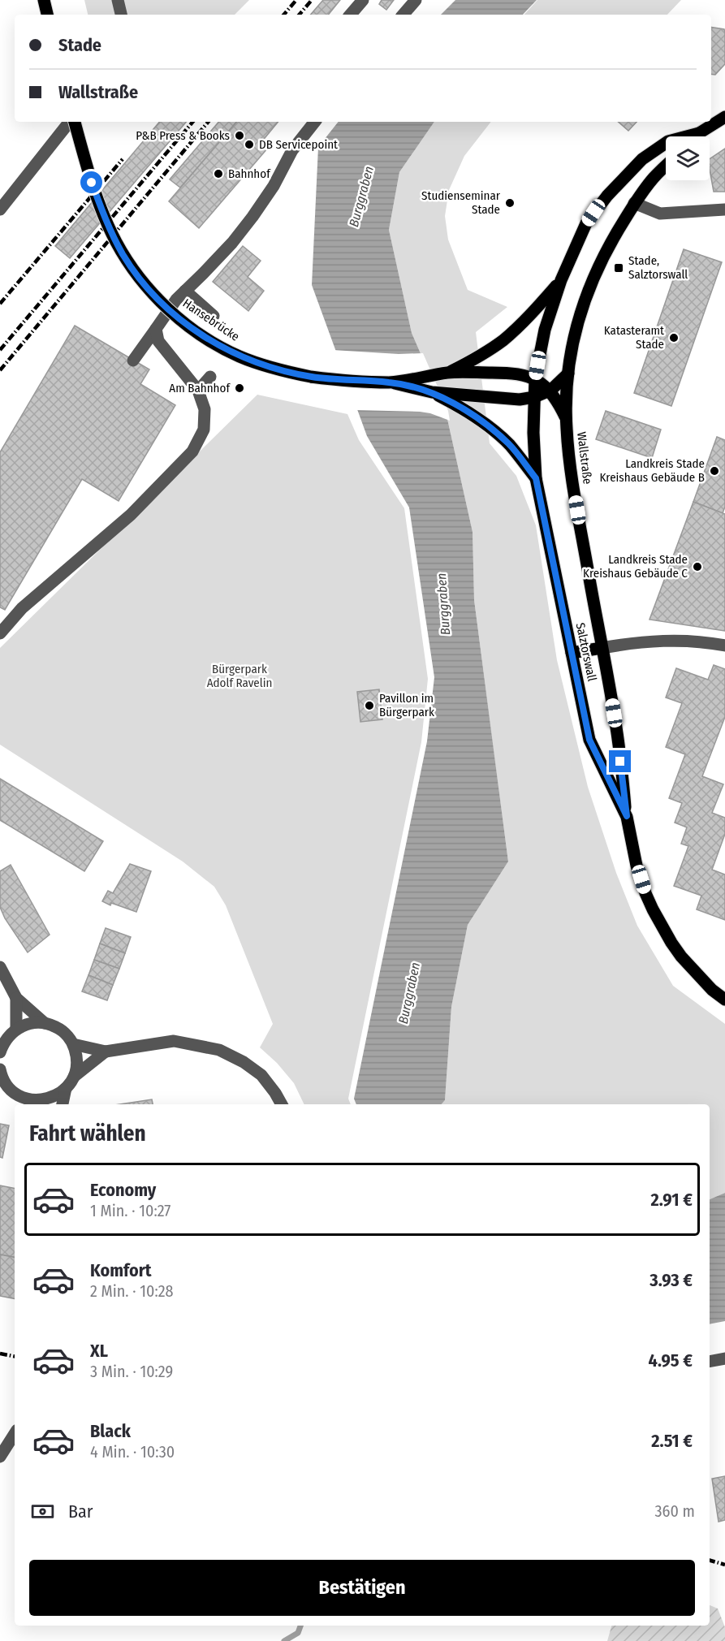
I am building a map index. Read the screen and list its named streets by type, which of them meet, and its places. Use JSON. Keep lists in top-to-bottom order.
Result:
{
  "streets": {
    "main road": ["Hansebrücke", "Wallstraße", "Salztorswall"]
  },
  "crossings": [
    ["Hansebrücke", "Wallstraße"],
    ["Hansebrücke", "Salztorswall"],
    ["Wallstraße", "Salztorswall"]
  ],
  "water": ["Burggraben"],
  "parks": ["Bürgerpark Adolf Ravelin"],
  "places": {
    "other": [
      "P&B Press & Books",
      "DB Servicepoint",
      "Bahnhof",
      "Studienseminar Stade",
      "Katasteramt Stade",
      "Am Bahnhof",
      "Landkreis Stade Kreishaus Gebäude B",
      "Landkreis Stade Kreishaus Gebäude C",
      "Pavillon im Bürgerpark"
    ],
    "transit": ["Stade, Salztorswall"]
  },
  "page": {
    "banner": ["Stade", "Wallstraße"],
    "heading": "Fahrt wählen",
    "list": [
      {
        "name": "Economy",
        "note": "1 Min. · 10:27",
        "value": "2.91 €"
      },
      {
        "name": "Komfort",
        "note": "2 Min. · 10:28",
        "value": "3.93 €"
      },
      {
        "name": "XL",
        "note": "3 Min. · 10:29",
        "value": "4.95 €"
      },
      {
        "name": "Black",
        "note": "4 Min. · 10:30",
        "value": "2.51 €"
      }
    ],
    "pay": ["Bar", "360 m"],
    "buttons": "Bestätigen"
  }
}
